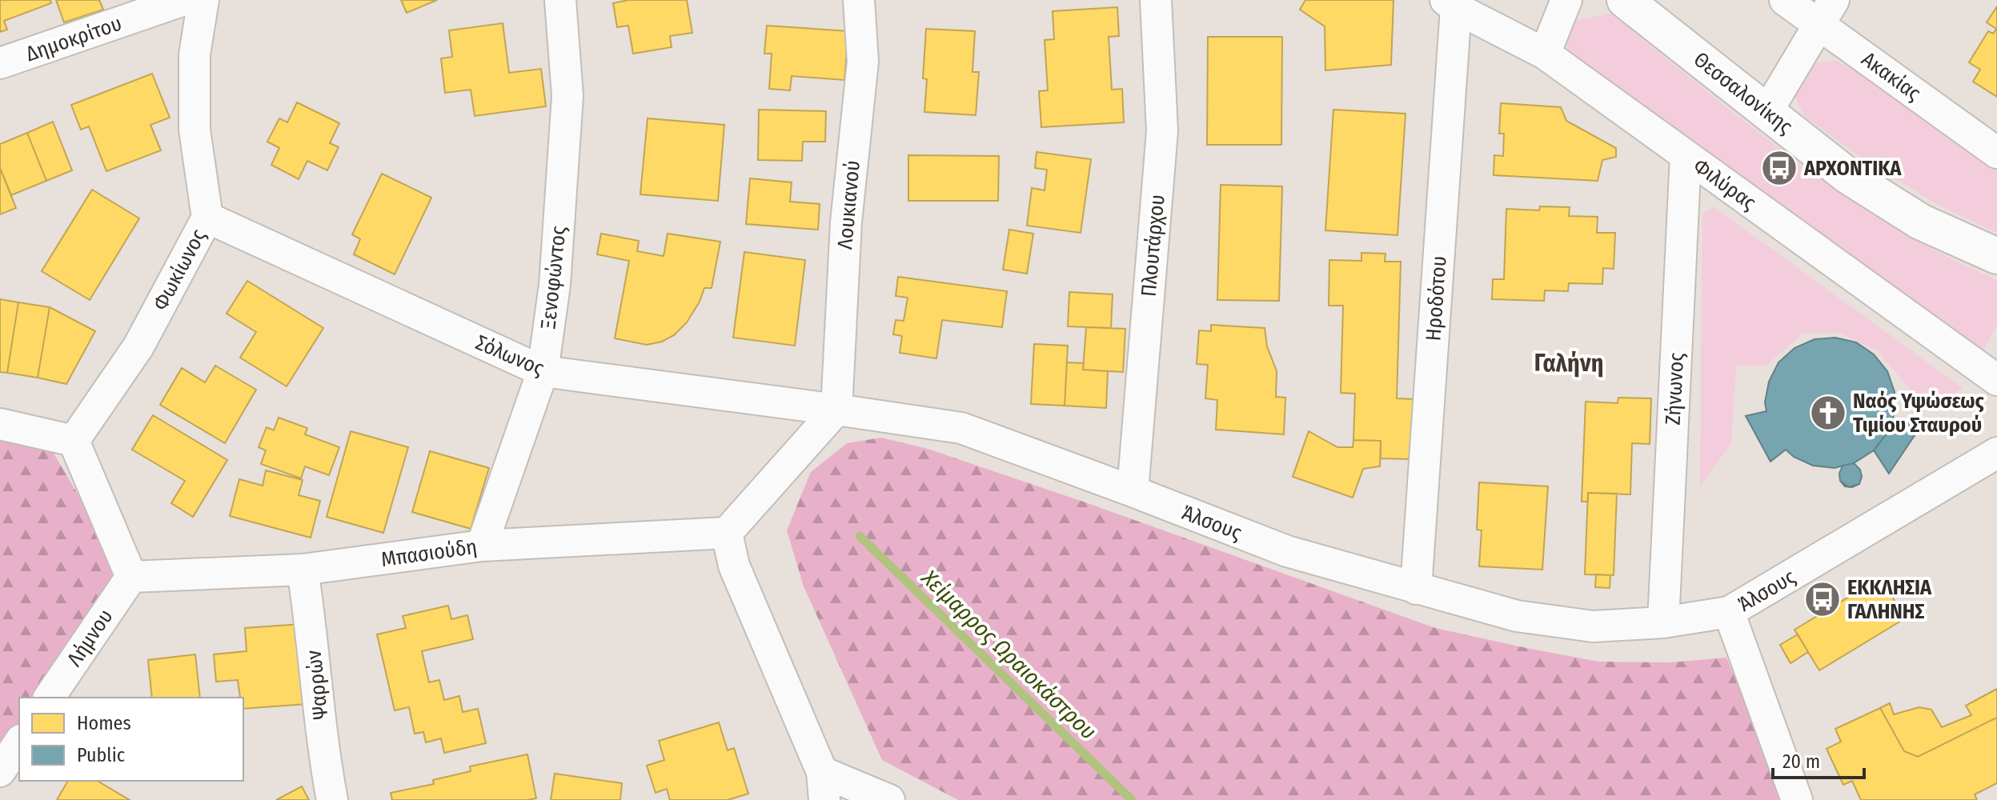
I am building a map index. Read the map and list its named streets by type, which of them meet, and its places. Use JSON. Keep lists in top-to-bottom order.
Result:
{
  "streets": {
    "main road": ["Θεσσαλονίκης"],
    "street": [
      "Δημοκρίτου",
      "Ακακίας",
      "Φιλύρας",
      "Λουκιανού",
      "Πλουτάρχου",
      "Φωκίωνος",
      "Ξενοφώντος",
      "Ηροδότου",
      "Σόλωνος",
      "Ζήνωνος",
      "Άλσους",
      "Μπασιούδη",
      "Λήμνου",
      "Ψαρρών"
    ]
  },
  "crossings": [
    ["Φιλύρας", "Ηροδότου"],
    ["Φιλύρας", "Ζήνωνος"],
    ["Λουκιανού", "Σόλωνος"],
    ["Λουκιανού", "Άλσους"],
    ["Πλουτάρχου", "Άλσους"],
    ["Φωκίωνος", "Σόλωνος"],
    ["Ξενοφώντος", "Σόλωνος"],
    ["Ξενοφώντος", "Μπασιούδη"],
    ["Ηροδότου", "Άλσους"],
    ["Σόλωνος", "Άλσους"],
    ["Ζήνωνος", "Άλσους"],
    ["Μπασιούδη", "Λήμνου"],
    ["Μπασιούδη", "Ψαρρών"]
  ],
  "districts": ["Γαλήνη"],
  "water": ["Χείμαρρος Ωραιοκάστρου"],
  "places": {
    "bus stop": ["ΑΡΧΟΝΤΙΚΑ", "ΕΚΚΛΗΣΙΑ ΓΑΛΗΝΗΣ"],
    "church": ["Ναός Υψώσεως Τιμίου Σταυρού"]
  },
  "legend": ["Homes", "Public"],
  "scale_bar": "20 m"
}
